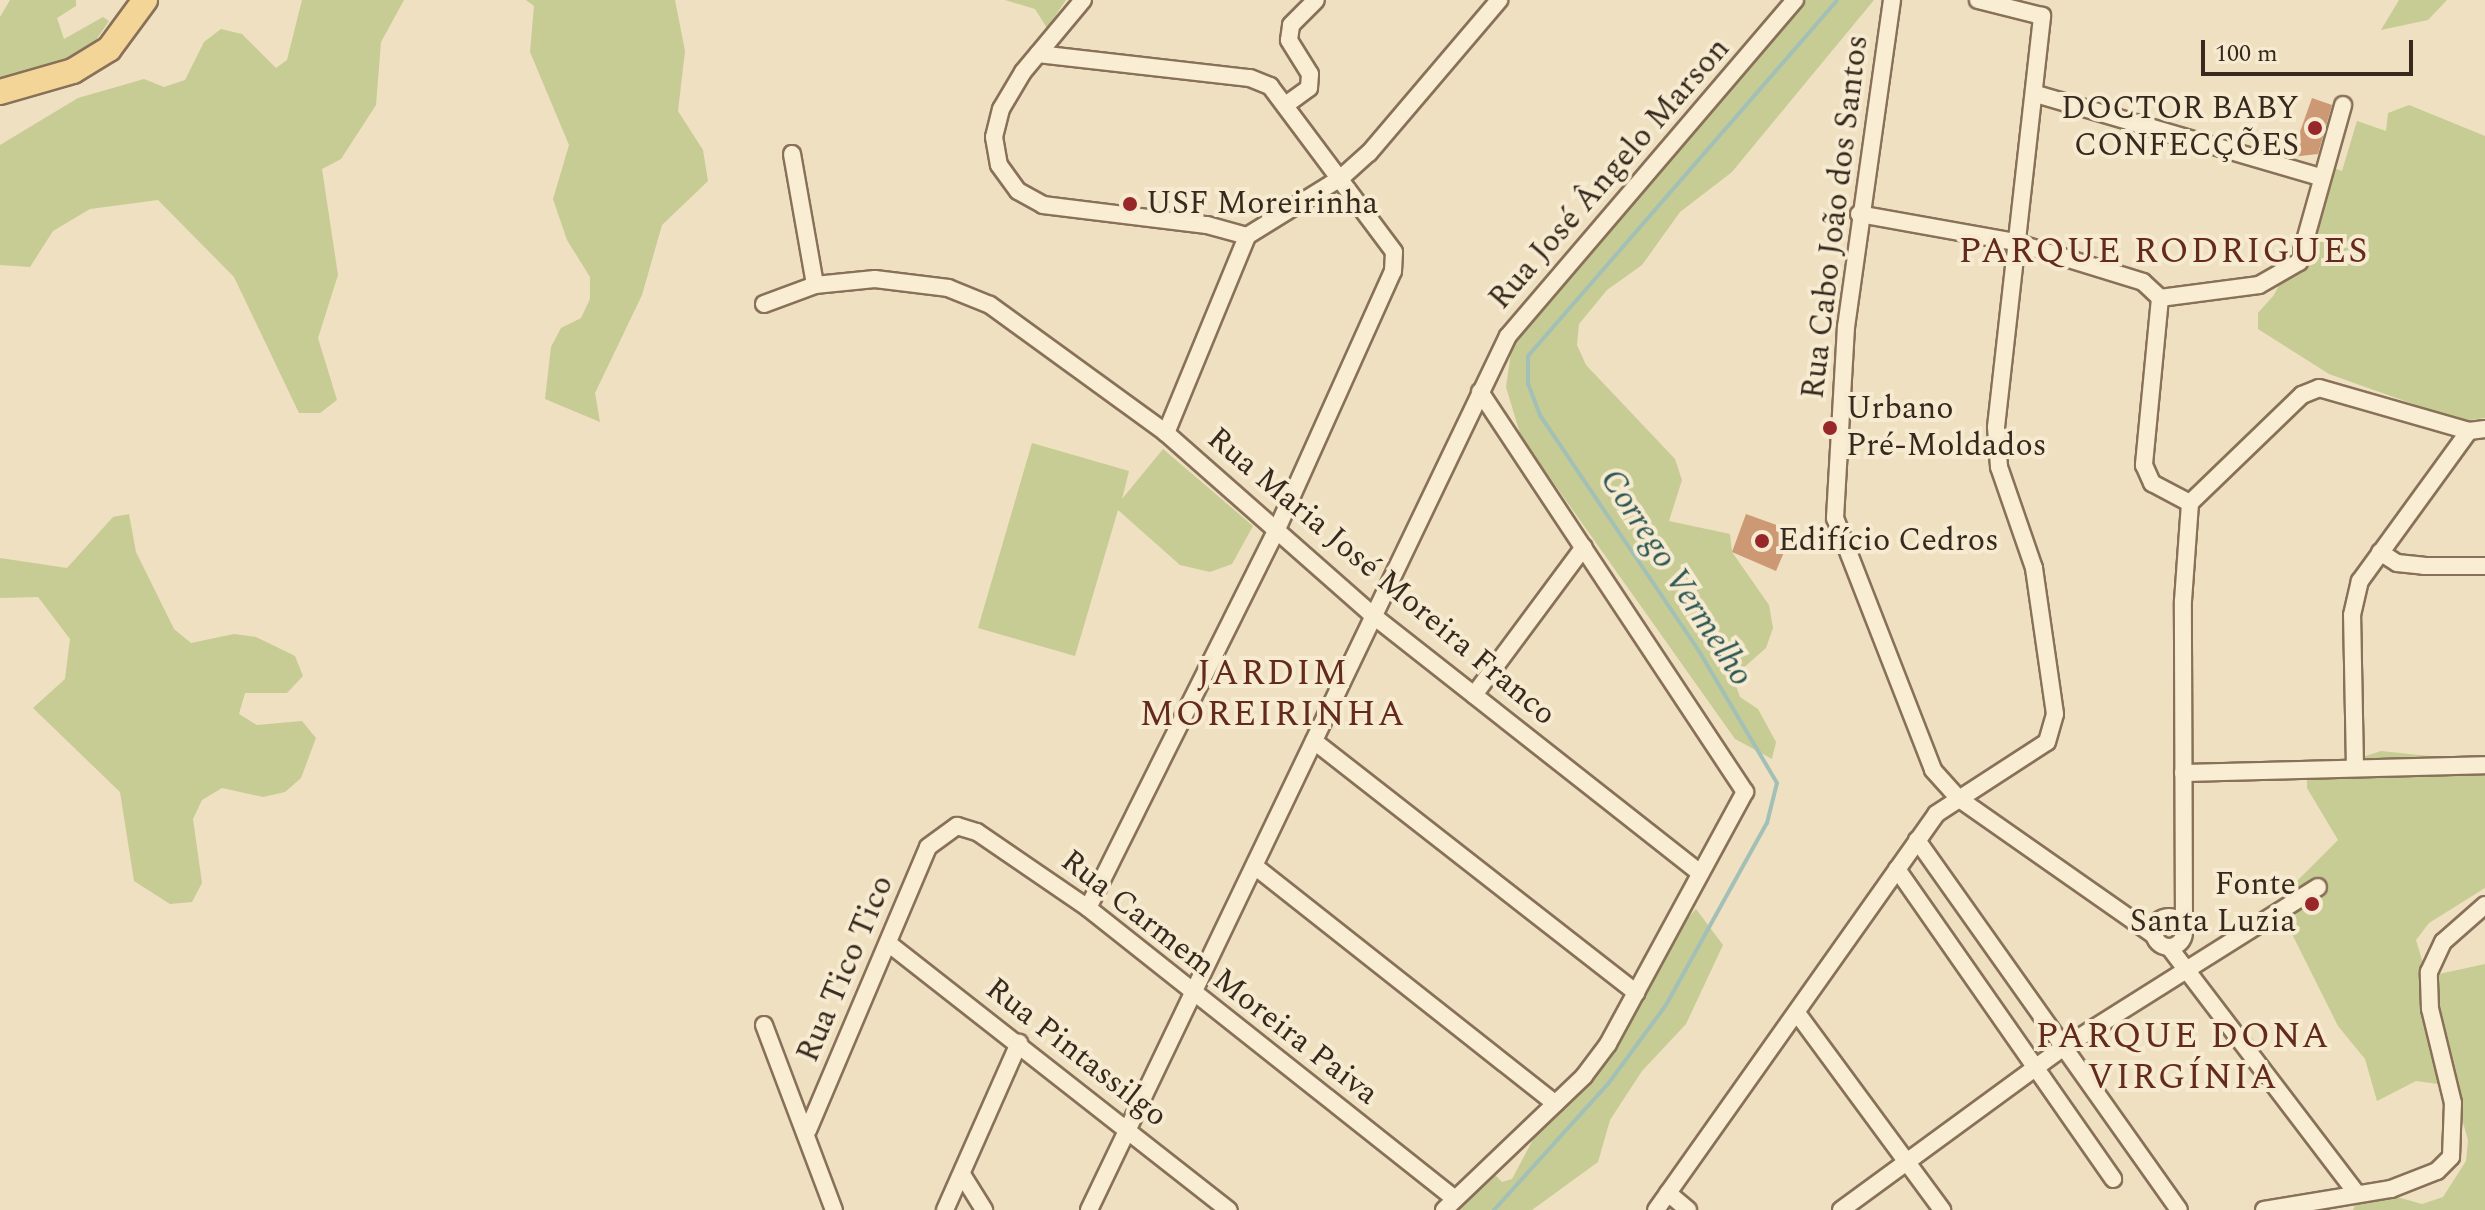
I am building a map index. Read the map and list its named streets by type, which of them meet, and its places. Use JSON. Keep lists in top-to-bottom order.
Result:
{
  "streets": {
    "street": [
      "Rua José Ângelo Marson",
      "Rua Cabo João dos Santos",
      "Rua Maria José Moreira Franco",
      "Rua Tico Tico",
      "Rua Carmem Moreira Paiva",
      "Rua Pintassilgo"
    ]
  },
  "crossings": [
    ["Rua José Ângelo Marson", "Rua Maria José Moreira Franco"],
    ["Rua José Ângelo Marson", "Rua Carmem Moreira Paiva"],
    ["Rua José Ângelo Marson", "Rua Pintassilgo"],
    ["Rua Tico Tico", "Rua Carmem Moreira Paiva"],
    ["Rua Tico Tico", "Rua Pintassilgo"]
  ],
  "districts": ["PARQUE RODRIGUES", "JARDIM MOREIRINHA", "PARQUE DONA VIRGÍNIA"],
  "water": ["Corrego Vermelho"],
  "places": [
    "DOCTOR BABY CONFECÇÕES",
    "USF Moreirinha",
    "Urbano Pré-Moldados",
    "Edifício Cedros",
    "Fonte Santa Luzia"
  ],
  "scale_bar": "100 m"
}
